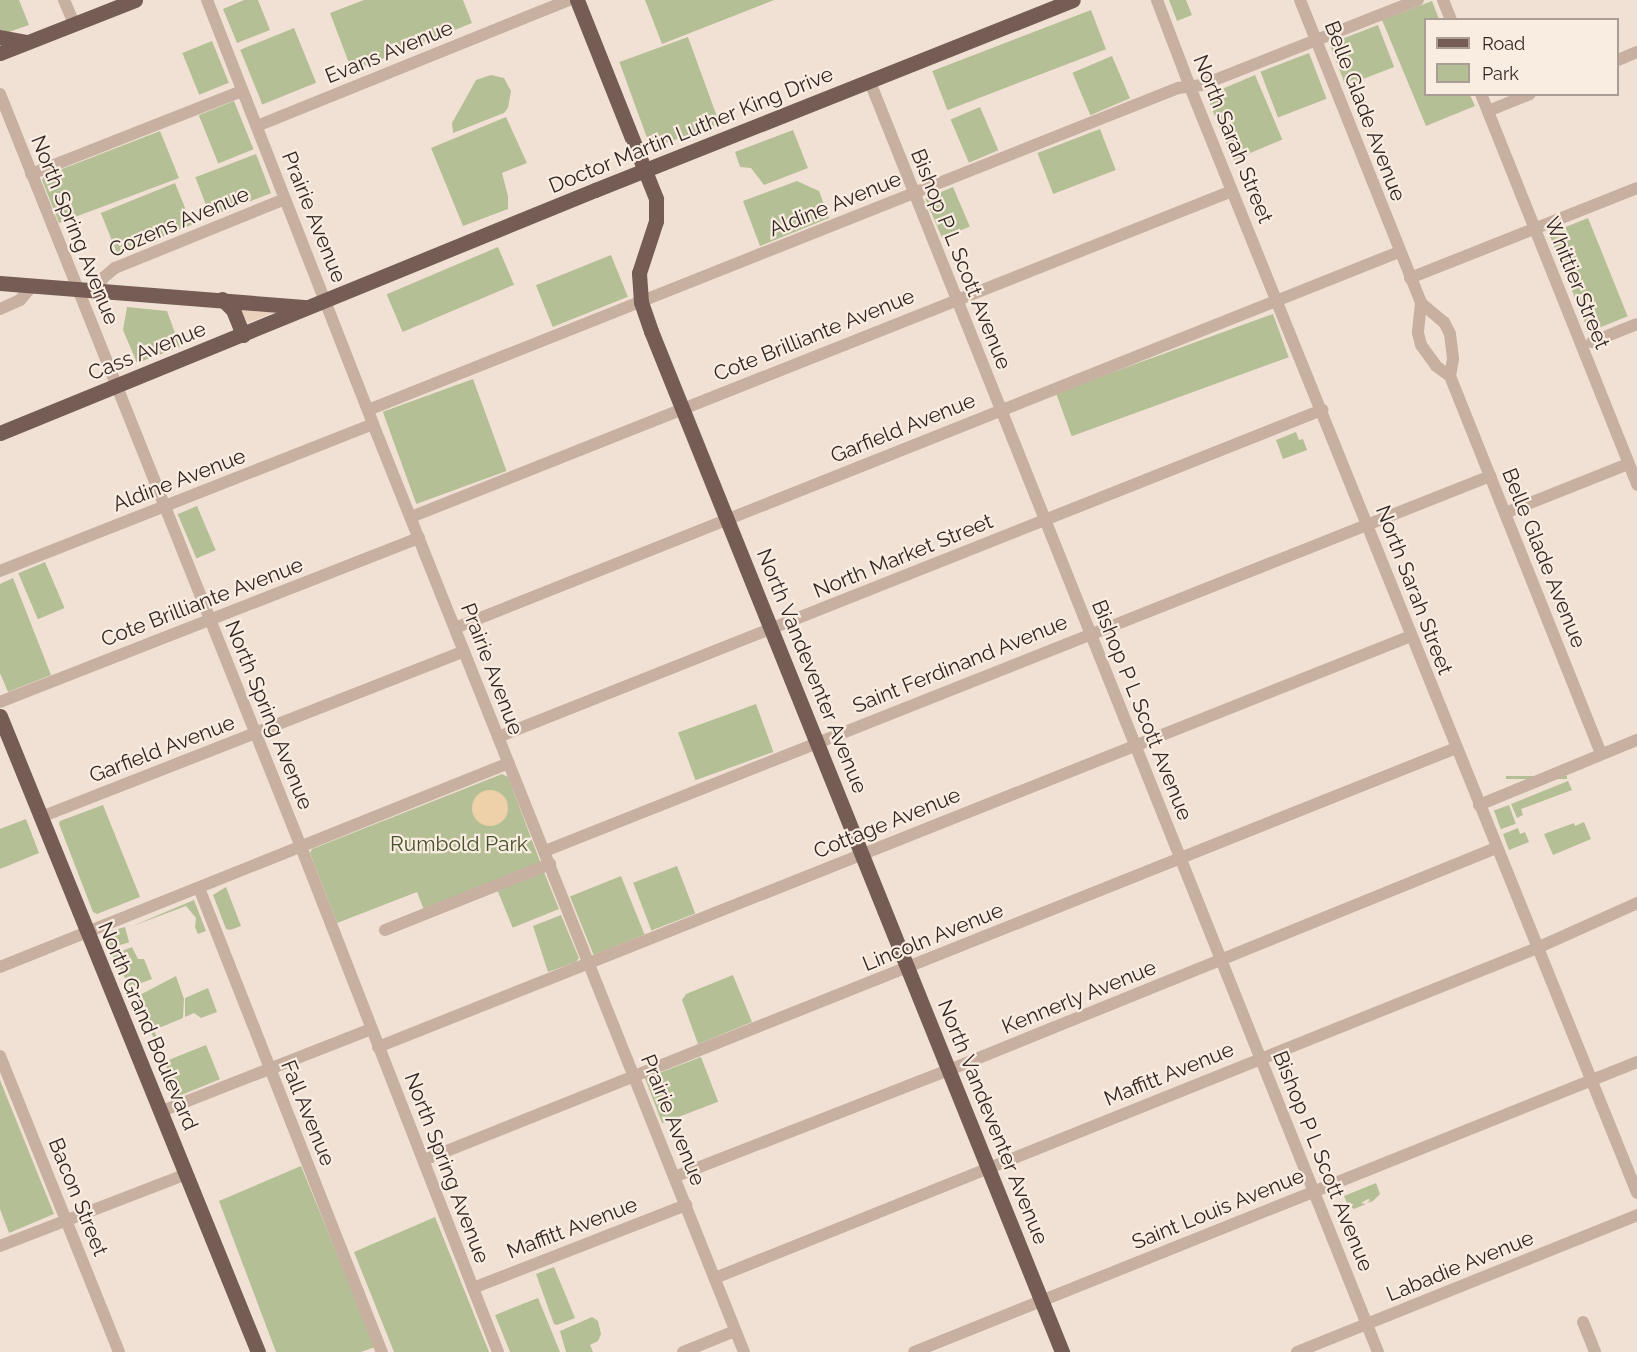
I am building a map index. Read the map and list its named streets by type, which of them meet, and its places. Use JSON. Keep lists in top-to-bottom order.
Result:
{
  "streets": {
    "main road": [
      "Doctor Martin Luther King Drive",
      "Cass Avenue",
      "North Vandeventer Avenue",
      "North Grand Boulevard"
    ],
    "street": [
      "Evans Avenue",
      "Belle Glade Avenue",
      "North Sarah Street",
      "Aldine Avenue",
      "Prairie Avenue",
      "Cozens Avenue",
      "North Spring Avenue",
      "Bishop P L Scott Avenue",
      "Whittier Street",
      "Cote Brilliante Avenue",
      "Garfield Avenue",
      "North Market Street",
      "Saint Ferdinand Avenue",
      "Cottage Avenue",
      "Lincoln Avenue",
      "Kennerly Avenue",
      "Maffitt Avenue",
      "Fall Avenue",
      "Bacon Street",
      "Saint Louis Avenue",
      "Labadie Avenue"
    ]
  },
  "crossings": [
    ["Evans Avenue", "Prairie Avenue"],
    ["Belle Glade Avenue", "Aldine Avenue"],
    ["Belle Glade Avenue", "Garfield Avenue"],
    ["Belle Glade Avenue", "Saint Ferdinand Avenue"],
    ["Doctor Martin Luther King Drive", "Prairie Avenue"],
    ["Doctor Martin Luther King Drive", "Bishop P L Scott Avenue"],
    ["Doctor Martin Luther King Drive", "Cass Avenue"],
    ["Doctor Martin Luther King Drive", "North Vandeventer Avenue"],
    ["North Sarah Street", "Aldine Avenue"],
    ["North Sarah Street", "Cote Brilliante Avenue"],
    ["North Sarah Street", "Garfield Avenue"],
    ["North Sarah Street", "North Market Street"],
    ["North Sarah Street", "Saint Ferdinand Avenue"],
    ["North Sarah Street", "Cottage Avenue"],
    ["North Sarah Street", "Lincoln Avenue"],
    ["North Sarah Street", "Kennerly Avenue"],
    ["North Sarah Street", "Maffitt Avenue"],
    ["North Sarah Street", "Saint Louis Avenue"],
    ["Aldine Avenue", "Prairie Avenue"],
    ["Aldine Avenue", "North Spring Avenue"],
    ["Aldine Avenue", "Bishop P L Scott Avenue"],
    ["Aldine Avenue", "North Vandeventer Avenue"],
    ["Prairie Avenue", "Cozens Avenue"],
    ["Prairie Avenue", "Cote Brilliante Avenue"],
    ["Prairie Avenue", "Garfield Avenue"],
    ["Prairie Avenue", "North Market Street"],
    ["Prairie Avenue", "Saint Ferdinand Avenue"],
    ["Prairie Avenue", "Cottage Avenue"],
    ["Prairie Avenue", "Lincoln Avenue"],
    ["Prairie Avenue", "Kennerly Avenue"],
    ["Prairie Avenue", "Maffitt Avenue"],
    ["North Spring Avenue", "Cote Brilliante Avenue"],
    ["North Spring Avenue", "Cass Avenue"],
    ["North Spring Avenue", "Garfield Avenue"],
    ["North Spring Avenue", "Cottage Avenue"],
    ["North Spring Avenue", "Lincoln Avenue"],
    ["North Spring Avenue", "Maffitt Avenue"],
    ["Bishop P L Scott Avenue", "Cote Brilliante Avenue"],
    ["Bishop P L Scott Avenue", "Garfield Avenue"],
    ["Bishop P L Scott Avenue", "North Market Street"],
    ["Bishop P L Scott Avenue", "Saint Ferdinand Avenue"],
    ["Bishop P L Scott Avenue", "Cottage Avenue"],
    ["Bishop P L Scott Avenue", "Lincoln Avenue"],
    ["Bishop P L Scott Avenue", "Kennerly Avenue"],
    ["Bishop P L Scott Avenue", "Maffitt Avenue"],
    ["Bishop P L Scott Avenue", "Saint Louis Avenue"],
    ["Bishop P L Scott Avenue", "Labadie Avenue"],
    ["Cote Brilliante Avenue", "North Vandeventer Avenue"],
    ["Garfield Avenue", "North Vandeventer Avenue"],
    ["Garfield Avenue", "North Grand Boulevard"],
    ["North Market Street", "North Vandeventer Avenue"],
    ["Saint Ferdinand Avenue", "North Vandeventer Avenue"],
    ["North Vandeventer Avenue", "Cottage Avenue"],
    ["North Vandeventer Avenue", "Lincoln Avenue"],
    ["North Vandeventer Avenue", "Kennerly Avenue"],
    ["North Vandeventer Avenue", "Maffitt Avenue"],
    ["North Vandeventer Avenue", "Saint Louis Avenue"]
  ],
  "parks": ["Rumbold Park"],
  "legend": ["Road", "Park"]
}
